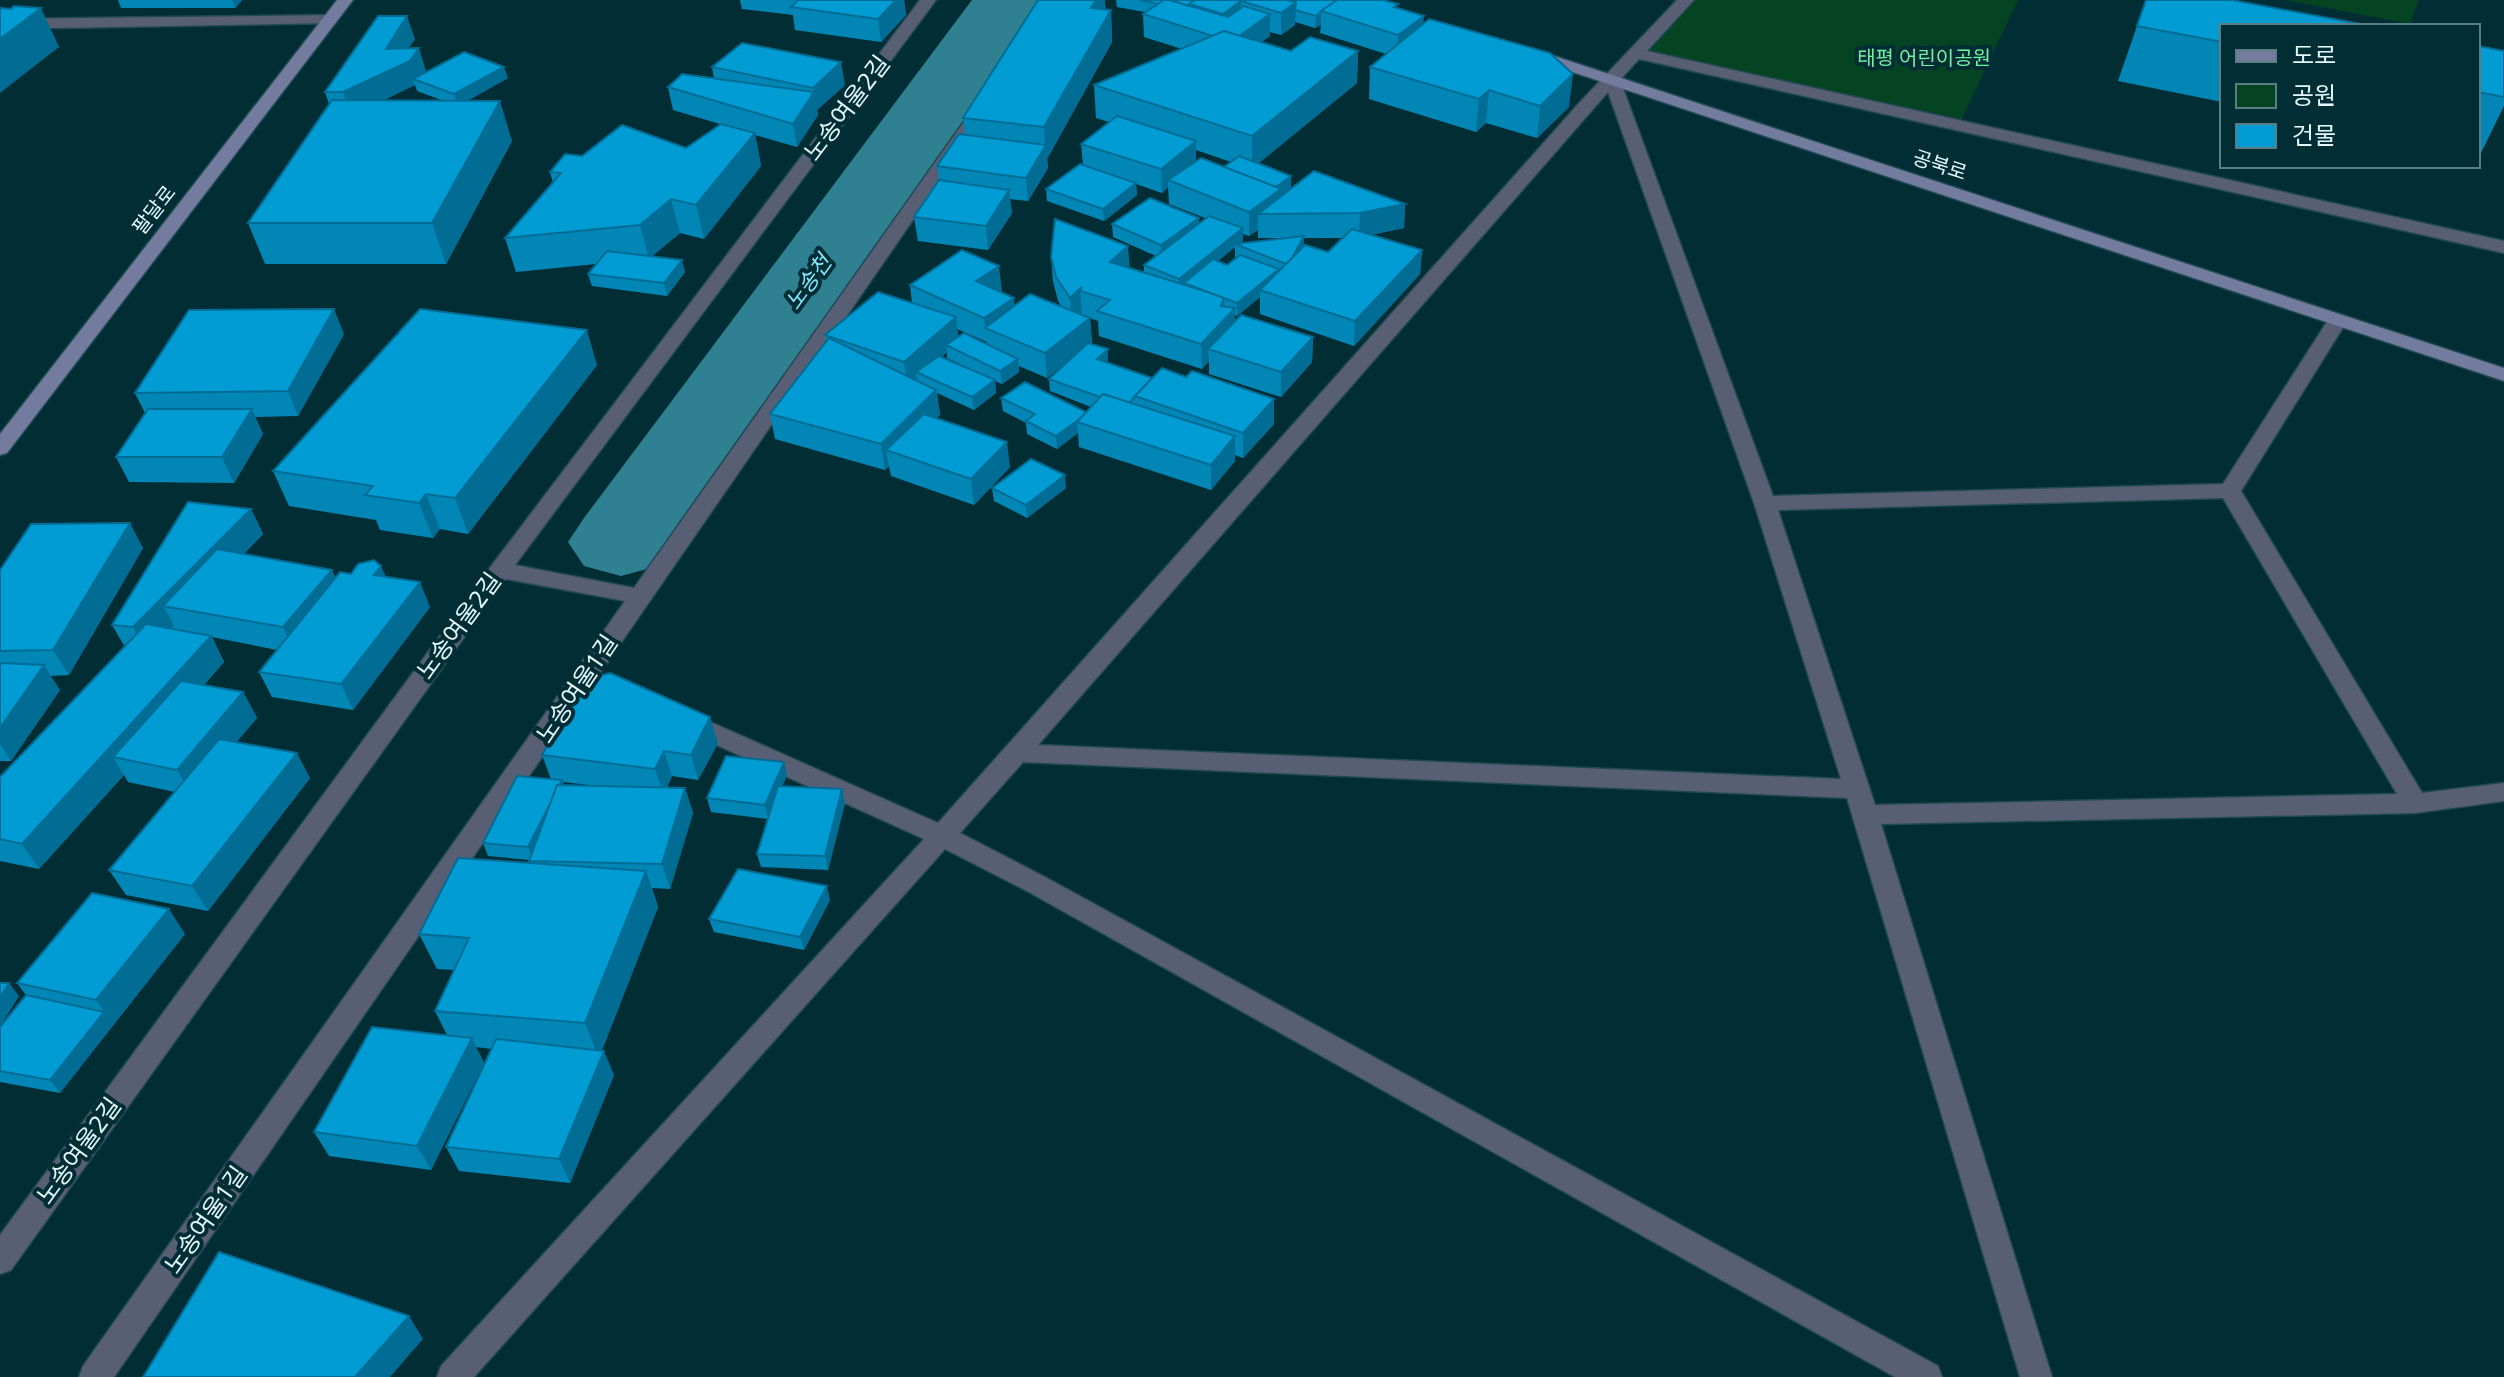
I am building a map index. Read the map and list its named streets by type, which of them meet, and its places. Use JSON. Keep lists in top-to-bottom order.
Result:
{
  "streets": {
    "street": [
      "노송여울2길",
      "공북로",
      "팔달로",
      "노송여울1길"
    ]
  },
  "water": ["노송천"],
  "parks": ["태평 어린이공원"],
  "legend": ["도로", "공원", "건물"]
}
